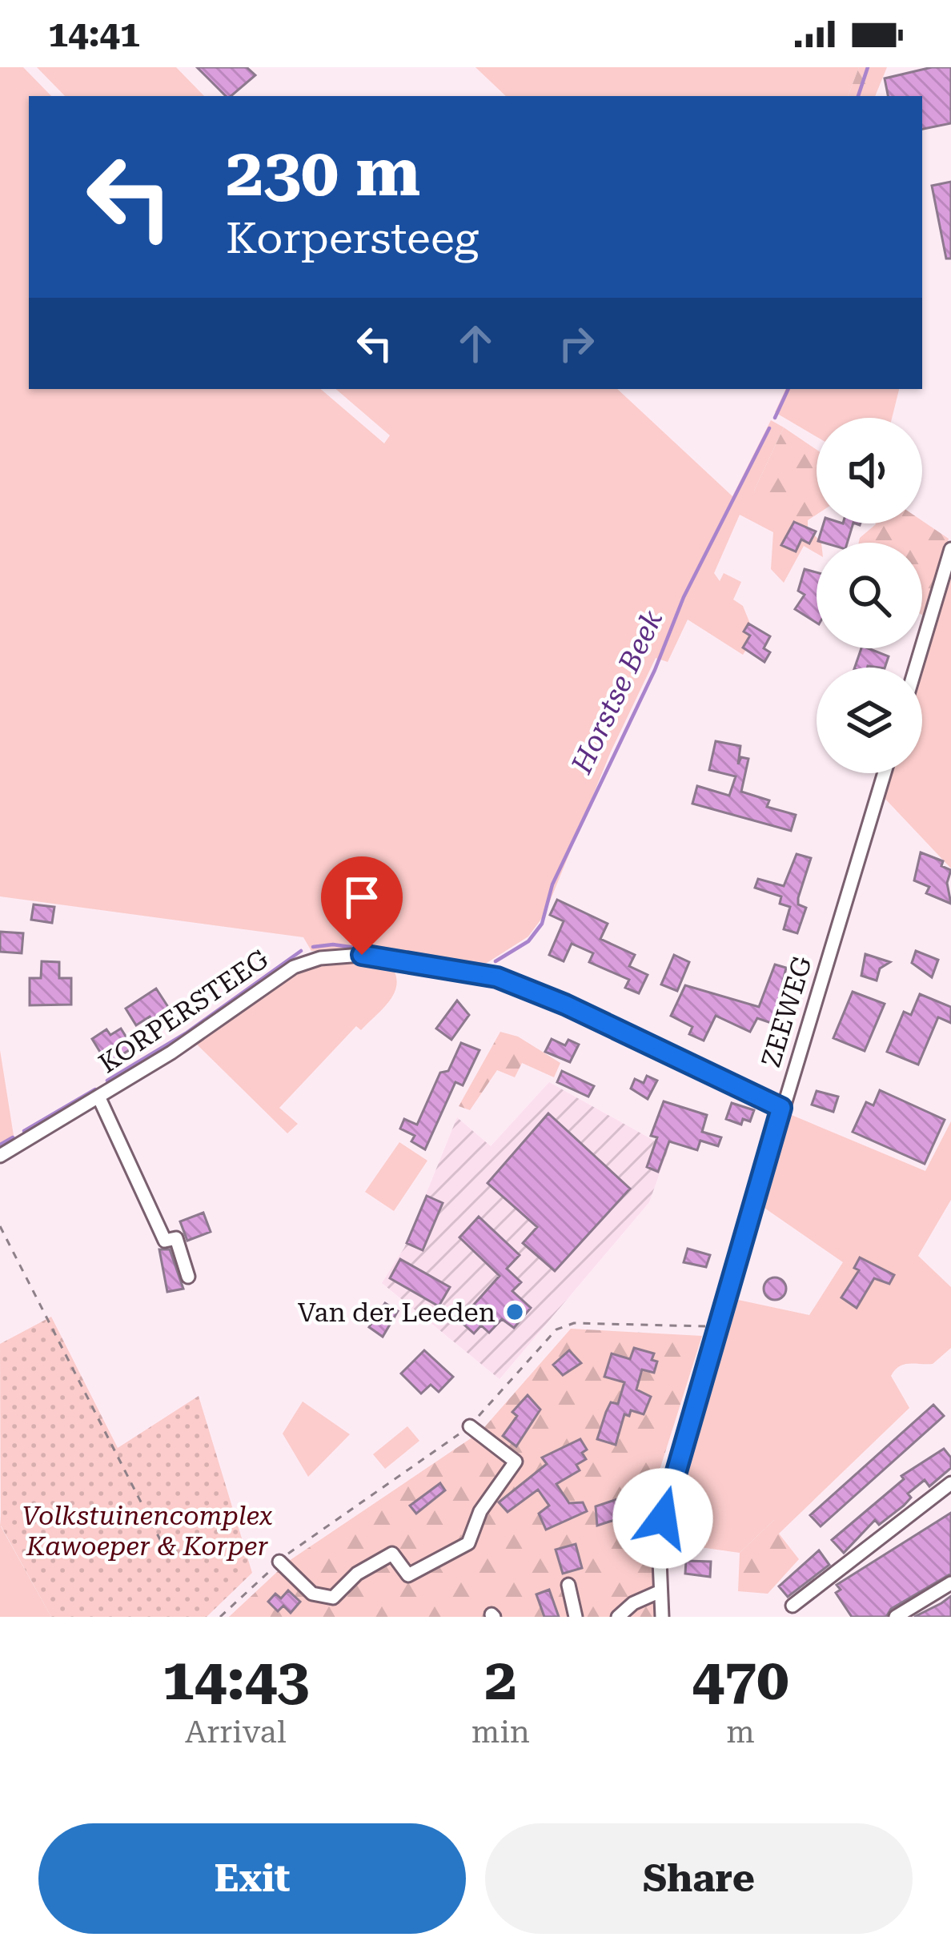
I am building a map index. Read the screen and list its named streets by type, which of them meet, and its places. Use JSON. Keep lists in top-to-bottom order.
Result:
{
  "streets": {
    "street": ["KORPERSTEEG", "ZEEWEG"]
  },
  "crossings": [
    ["KORPERSTEEG", "ZEEWEG"]
  ],
  "water": ["Horstse Beek"],
  "parks": ["Volkstuinencomplex Kawoeper & Korper"],
  "places": ["Van der Leeden"],
  "page": {
    "status": "14:41",
    "turn": ["230 m", "Korpersteeg"],
    "eta": [
      "14:43",
      "Arrival",
      "2",
      "min",
      "470",
      "m"
    ],
    "buttons": ["Exit", "Share"]
  }
}
